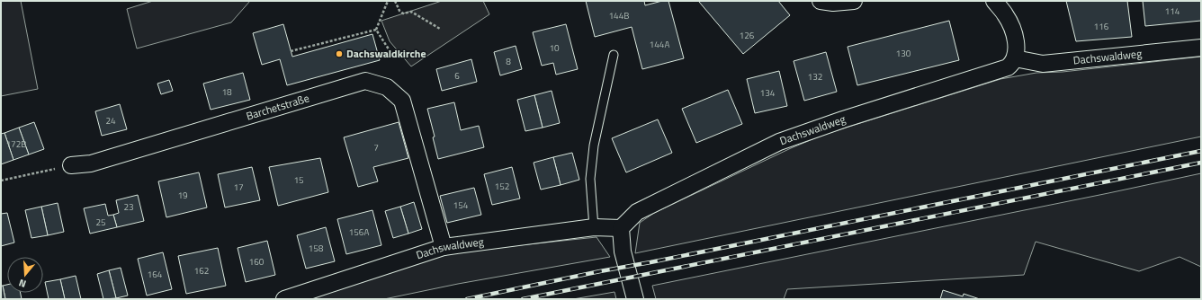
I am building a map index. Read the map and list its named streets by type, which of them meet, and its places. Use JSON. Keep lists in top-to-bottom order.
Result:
{
  "streets": {
    "street": ["Dachswaldweg", "Barchetstraße"]
  },
  "crossings": [
    ["Dachswaldweg", "Barchetstraße"]
  ],
  "places": ["Dachswaldkirche"],
  "house_numbers": [
    "114",
    "144B",
    "116",
    "126",
    "144A",
    "10",
    "130",
    "8",
    "6",
    "132",
    "18",
    "134",
    "24",
    "172B",
    "7",
    "15",
    "152",
    "17",
    "19",
    "154",
    "23",
    "25",
    "156A",
    "158",
    "160",
    "162",
    "164"
  ],
  "north": "bottom"
}
